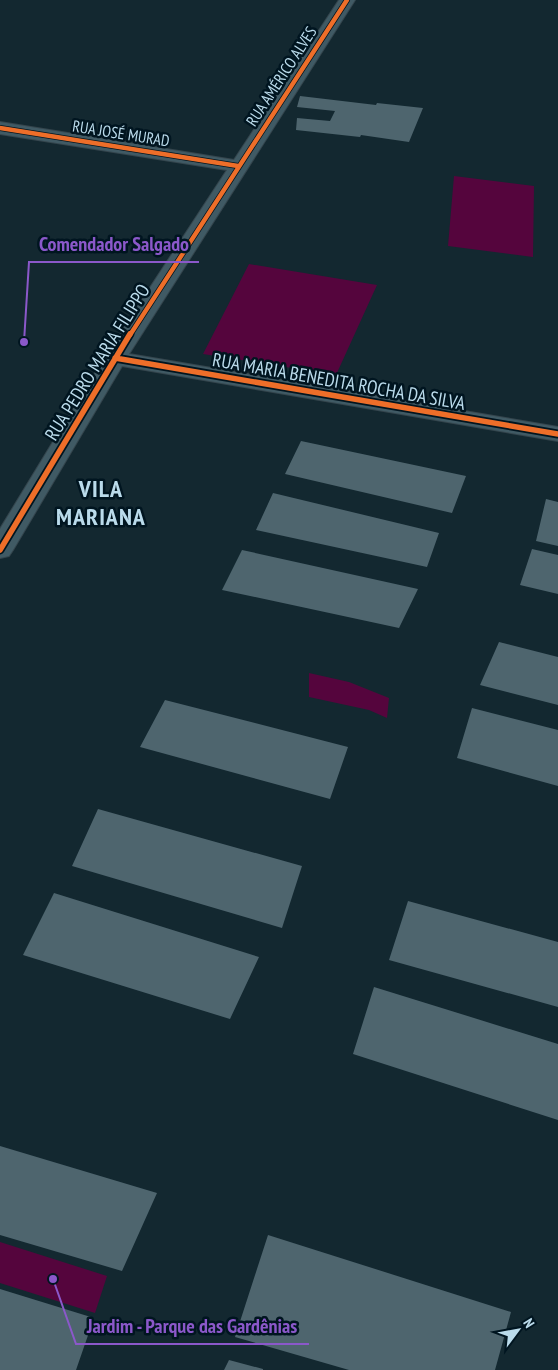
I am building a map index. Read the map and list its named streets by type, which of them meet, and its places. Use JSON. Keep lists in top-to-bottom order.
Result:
{
  "streets": {
    "street": [
      "RUA AMÉRICO ALVES",
      "RUA JOSÉ MURAD",
      "RUA PEDRO MARIA FILIPPO",
      "RUA MARIA BENEDITA ROCHA DA SILVA"
    ]
  },
  "crossings": [
    ["RUA AMÉRICO ALVES", "RUA JOSÉ MURAD"],
    ["RUA AMÉRICO ALVES", "RUA PEDRO MARIA FILIPPO"],
    ["RUA JOSÉ MURAD", "RUA PEDRO MARIA FILIPPO"],
    ["RUA PEDRO MARIA FILIPPO", "RUA MARIA BENEDITA ROCHA DA SILVA"]
  ],
  "districts": ["VILA MARIANA"],
  "places": ["Comendador Salgado", "Jardim - Parque das Gardênias"],
  "north": "top right"
}
